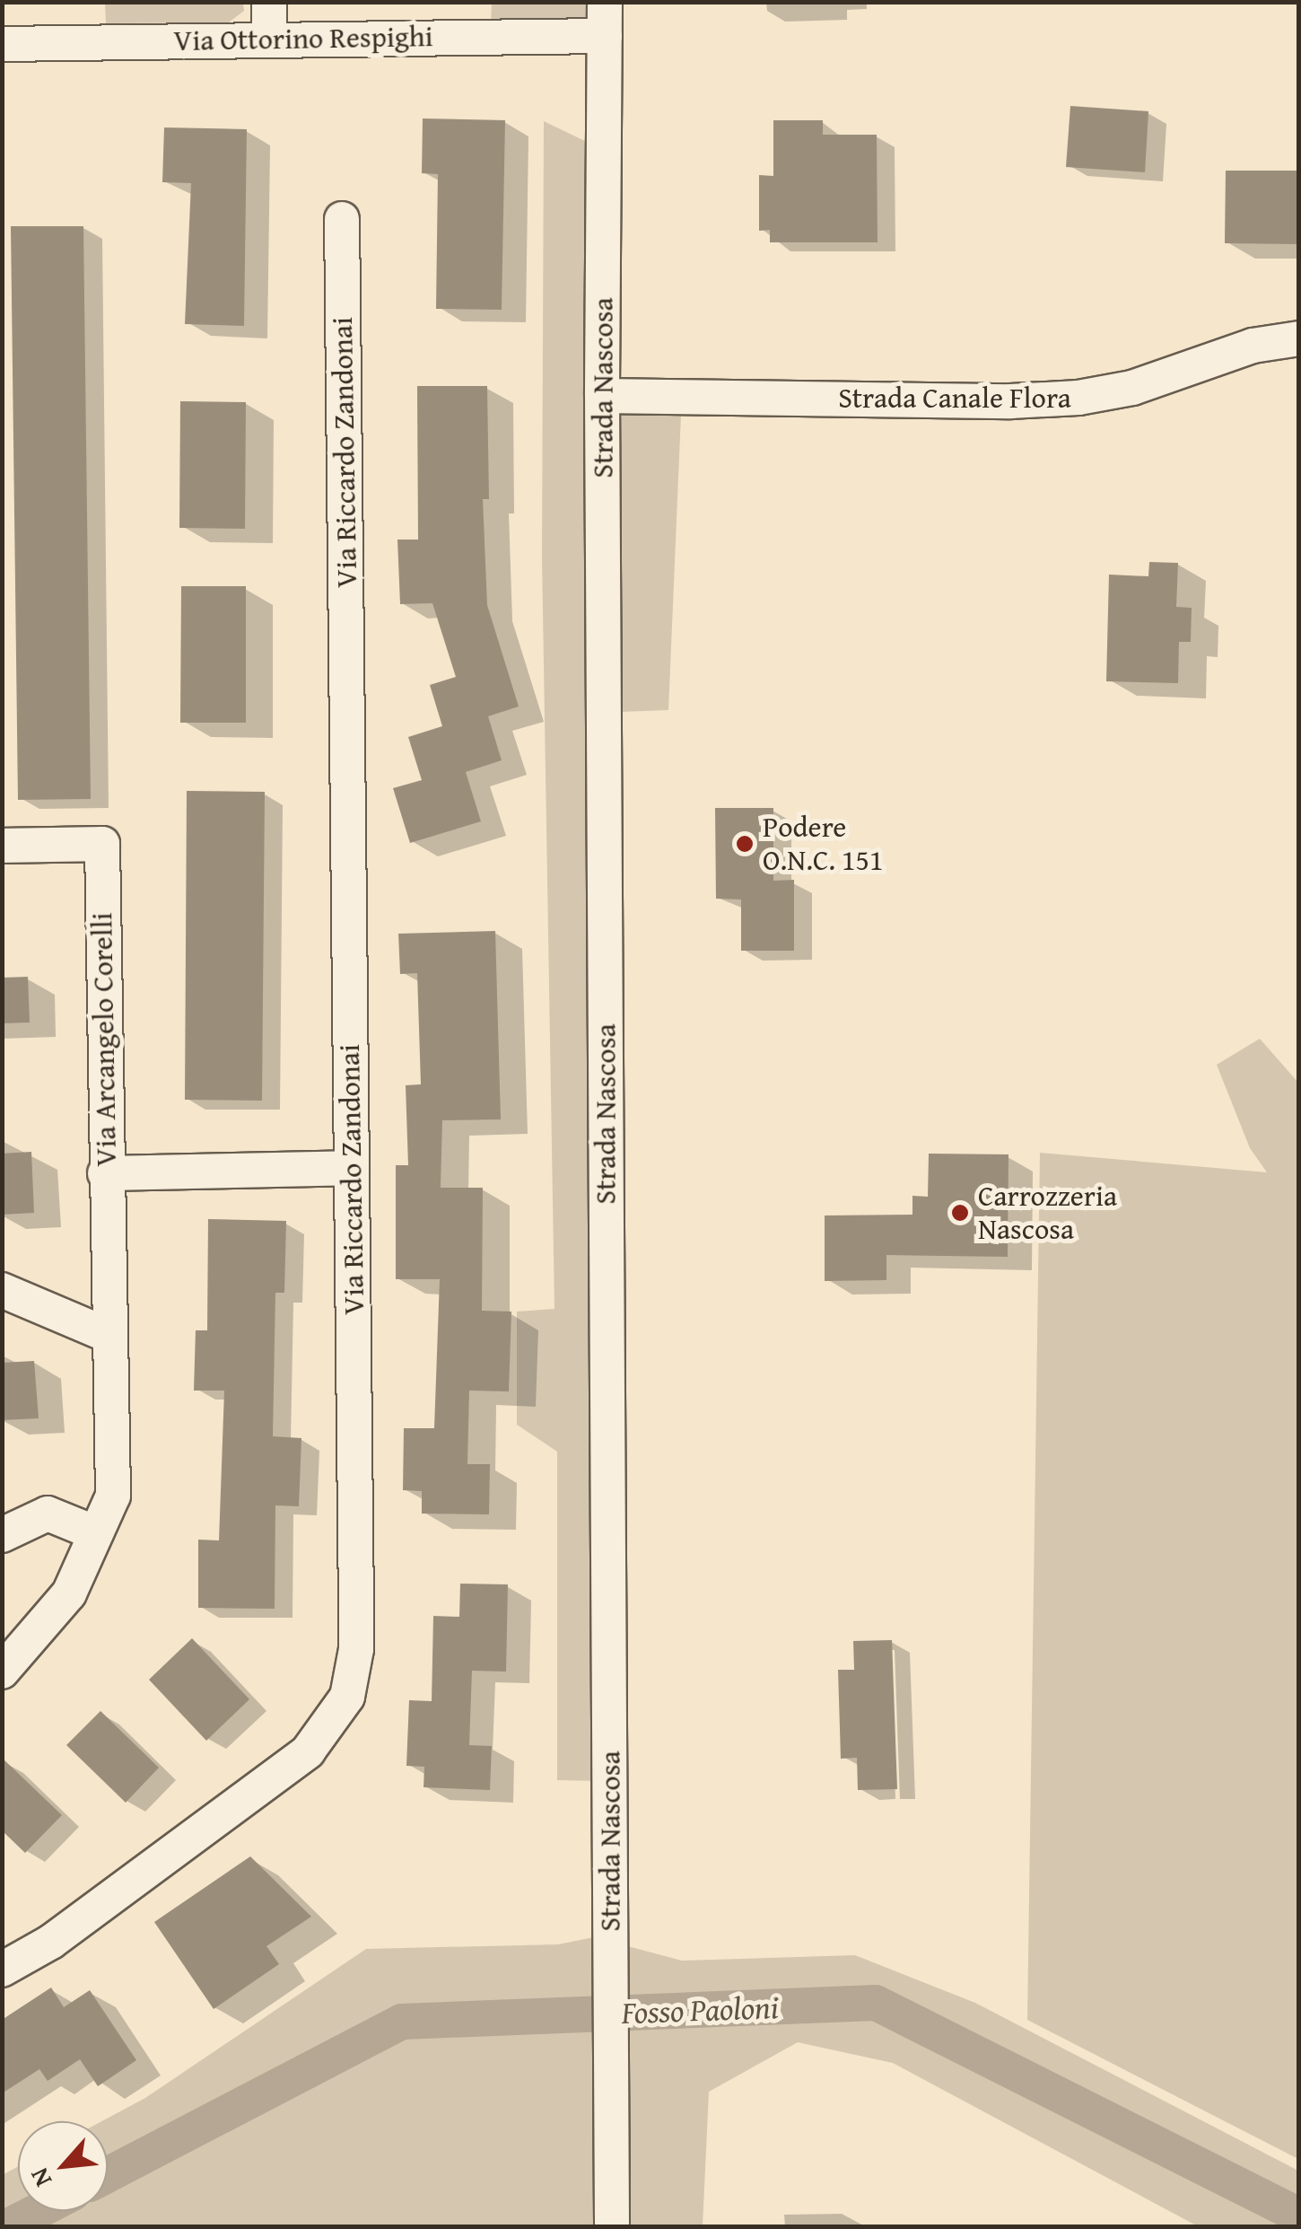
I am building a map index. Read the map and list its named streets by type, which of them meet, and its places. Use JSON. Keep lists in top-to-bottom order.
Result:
{
  "streets": {
    "street": [
      "Via Ottorino Respighi",
      "Strada Nascosa",
      "Strada Canale Flora",
      "Via Riccardo Zandonai",
      "Via Arcangelo Corelli"
    ]
  },
  "crossings": [
    ["Via Ottorino Respighi", "Strada Nascosa"],
    ["Strada Nascosa", "Strada Canale Flora"]
  ],
  "water": ["Fosso Paoloni"],
  "places": ["Podere O.N.C. 151", "Carrozzeria Nascosa"],
  "north": "bottom left"
}
